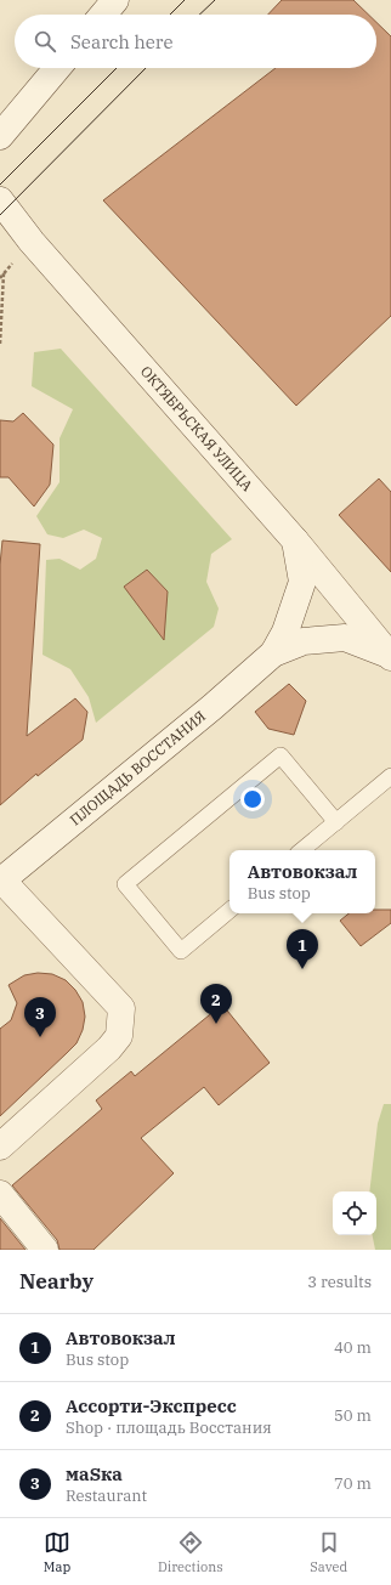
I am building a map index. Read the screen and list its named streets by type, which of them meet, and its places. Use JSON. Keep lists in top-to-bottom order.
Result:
{
  "streets": {
    "main road": ["ОКТЯБРЬСКАЯ УЛИЦА", "ПЛОЩАДЬ ВОССТАНИЯ"]
  },
  "crossings": [
    ["ОКТЯБРЬСКАЯ УЛИЦА", "ПЛОЩАДЬ ВОССТАНИЯ"]
  ],
  "page": {
    "search": "Search here",
    "popup": ["Автовокзал", "Bus stop"],
    "pins": ["1", "2", "3"],
    "heading": ["Nearby", "3 results"],
    "list": [
      {
        "mark": "1",
        "name": "Автовокзал",
        "note": "Bus stop",
        "value": "40 m"
      },
      {
        "mark": "2",
        "name": "Ассорти-Экспресс",
        "note": "Shop · площадь Восстания",
        "value": "50 m"
      },
      {
        "mark": "3",
        "name": "маSка",
        "note": "Restaurant",
        "value": "70 m"
      }
    ],
    "nav": ["Map", "Directions", "Saved"]
  }
}
